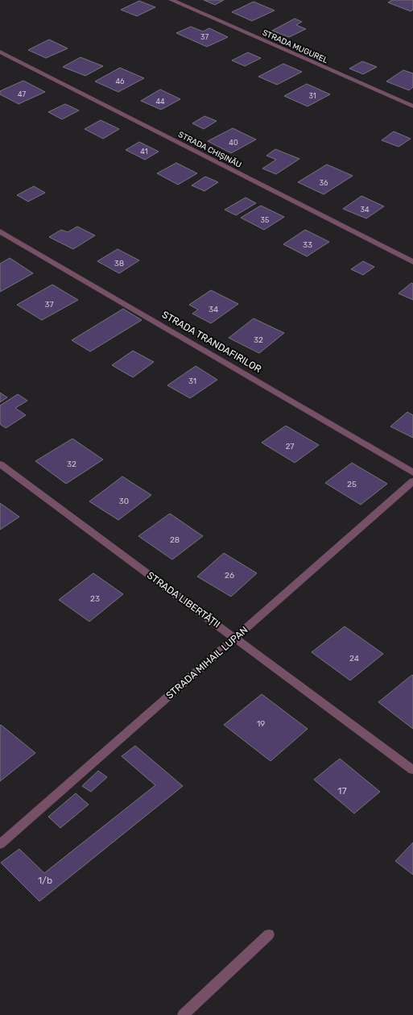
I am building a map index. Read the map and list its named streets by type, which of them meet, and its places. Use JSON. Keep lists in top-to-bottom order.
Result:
{
  "streets": {
    "street": [
      "STRADA MUGUREL",
      "STRADA CHIȘINĂU",
      "STRADA TRANDAFIRILOR",
      "STRADA LIBERTĂȚII",
      "STRADA MIHAIL LUPAN"
    ]
  },
  "crossings": [
    ["STRADA LIBERTĂȚII", "STRADA MIHAIL LUPAN"]
  ],
  "house_numbers": [
    "37",
    "46",
    "47",
    "31",
    "44",
    "40",
    "41",
    "36",
    "34",
    "35",
    "33",
    "38",
    "37",
    "34",
    "32",
    "31",
    "27",
    "32",
    "25",
    "30",
    "28",
    "26",
    "23",
    "24",
    "19",
    "17",
    "1/b"
  ]
}
